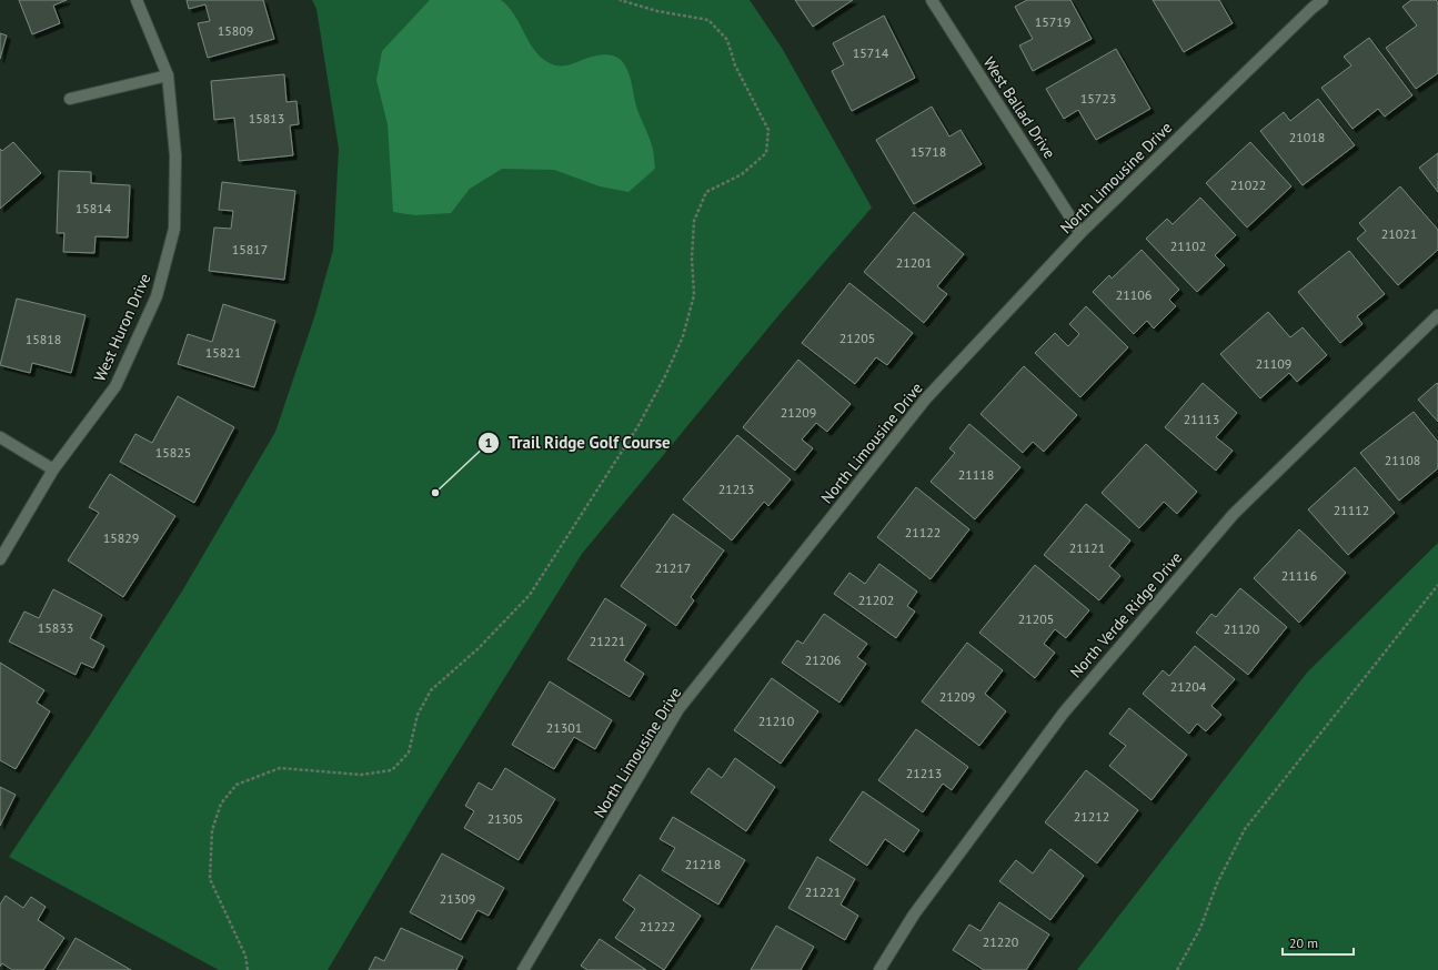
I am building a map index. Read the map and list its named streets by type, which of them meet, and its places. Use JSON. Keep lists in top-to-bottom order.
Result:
{
  "streets": {
    "street": [
      "West Ballad Drive",
      "North Limousine Drive",
      "West Huron Drive",
      "North Verde Ridge Drive"
    ]
  },
  "crossings": [
    ["West Ballad Drive", "North Limousine Drive"]
  ],
  "places": ["Trail Ridge Golf Course"],
  "house_numbers": [
    "15719",
    "15809",
    "15714",
    "15723",
    "15813",
    "21018",
    "15718",
    "21022",
    "15814",
    "21021",
    "21102",
    "15817",
    "21201",
    "21106",
    "21205",
    "15818",
    "15821",
    "21109",
    "21209",
    "21113",
    "15825",
    "21108",
    "21118",
    "21213",
    "21112",
    "21122",
    "15829",
    "21121",
    "21217",
    "21116",
    "21202",
    "21205",
    "15833",
    "21120",
    "21221",
    "21206",
    "21204",
    "21209",
    "21210",
    "21301",
    "21213",
    "21212",
    "21305",
    "21218",
    "21221",
    "21309",
    "21222",
    "21220"
  ],
  "scale_bar": "20 m"
}
